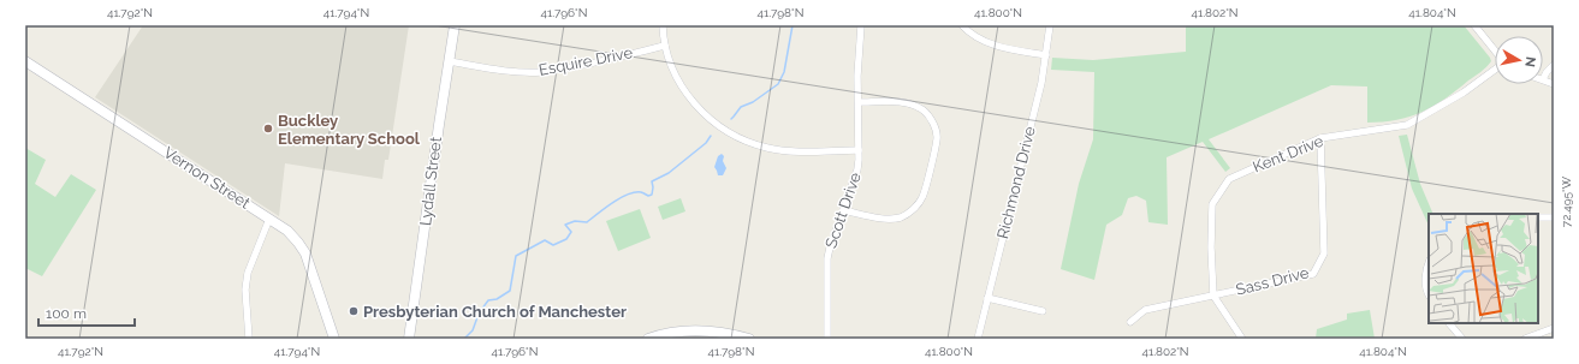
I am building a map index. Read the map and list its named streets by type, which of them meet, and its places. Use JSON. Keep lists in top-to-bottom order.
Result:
{
  "streets": {
    "street": [
      "Esquire Drive",
      "Kent Drive",
      "Vernon Street",
      "Lydall Street",
      "Richmond Drive",
      "Scott Drive",
      "Sass Drive"
    ]
  },
  "crossings": [
    ["Esquire Drive", "Lydall Street"],
    ["Kent Drive", "Sass Drive"]
  ],
  "places": ["Buckley Elementary School", "Presbyterian Church of Manchester"],
  "scale_bar": "100 m",
  "north": "right",
  "coordinates": [
    "41.792°N",
    "41.794°N",
    "41.796°N",
    "41.798°N",
    "41.800°N",
    "41.802°N",
    "41.804°N",
    "72.495°W"
  ]
}
